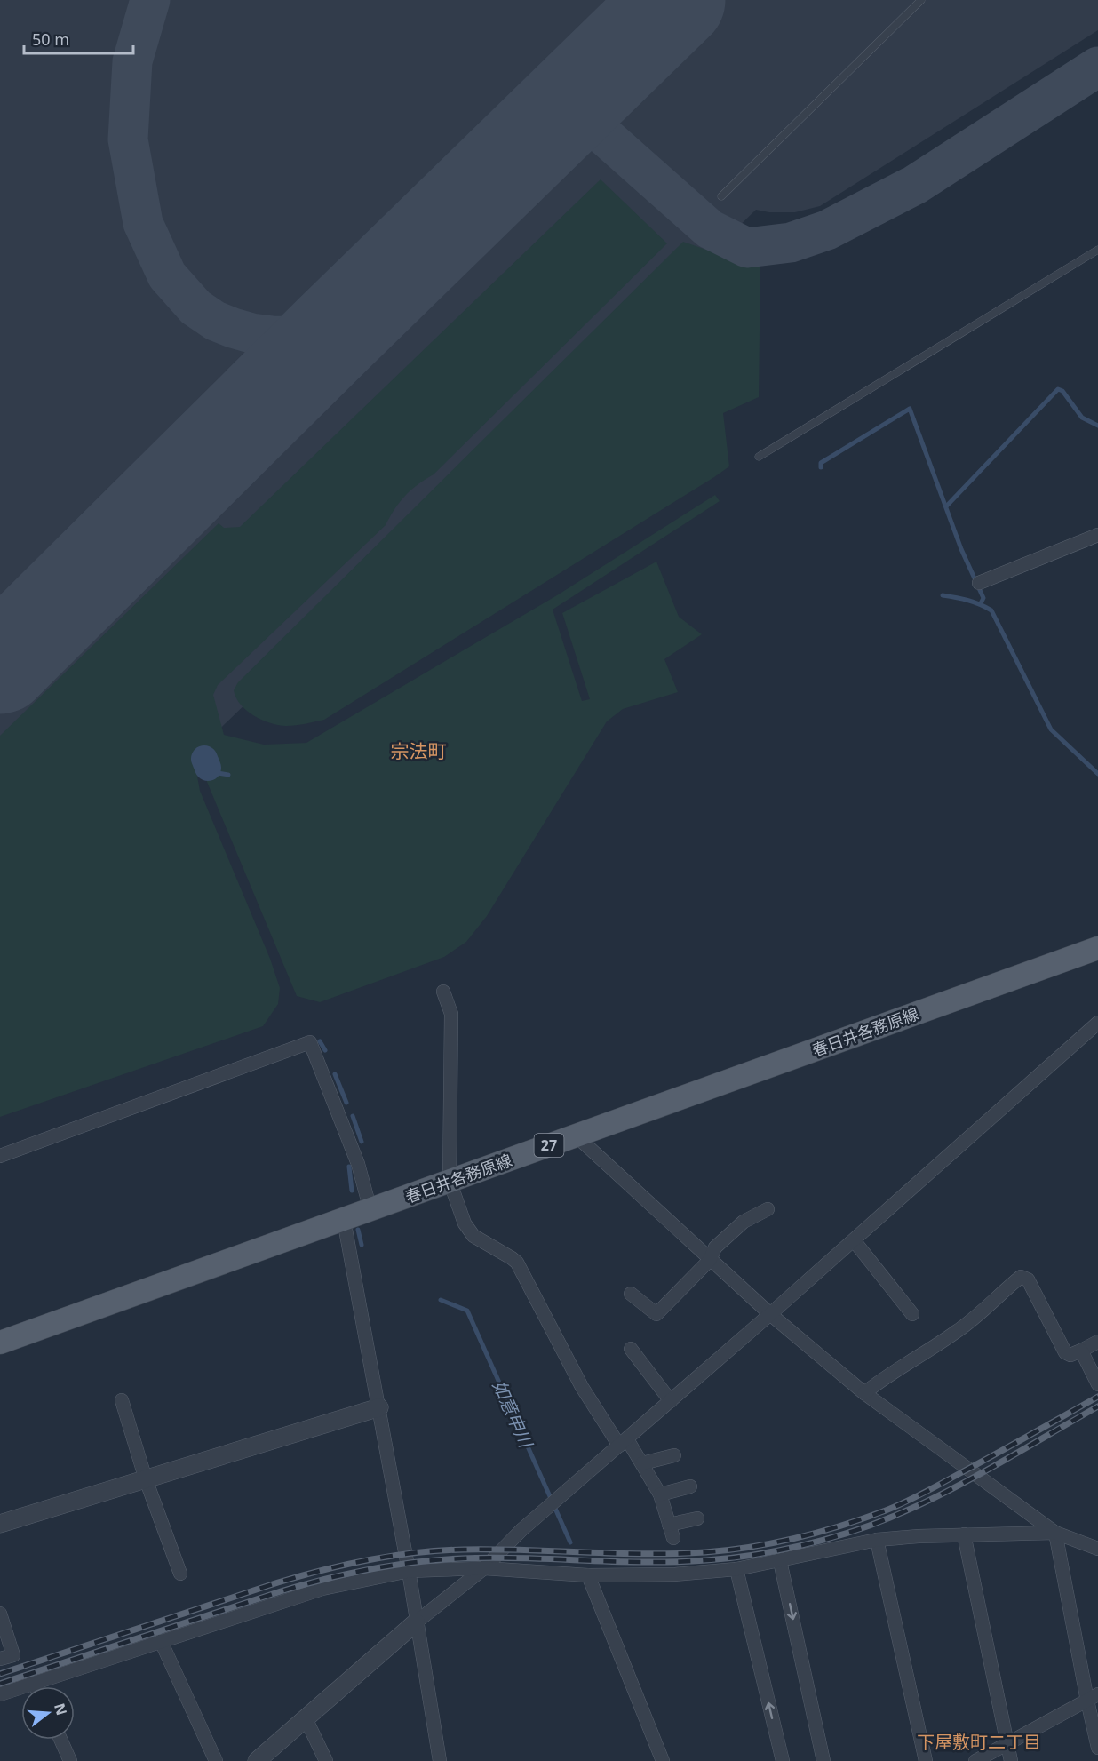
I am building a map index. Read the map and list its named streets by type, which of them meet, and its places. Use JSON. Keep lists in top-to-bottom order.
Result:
{
  "streets": {
    "main road": ["春日井各務原線", "27"]
  },
  "districts": ["宗法町", "下屋敷町二丁目"],
  "water": ["如意申川"],
  "scale_bar": "50 m",
  "north": "right"
}
